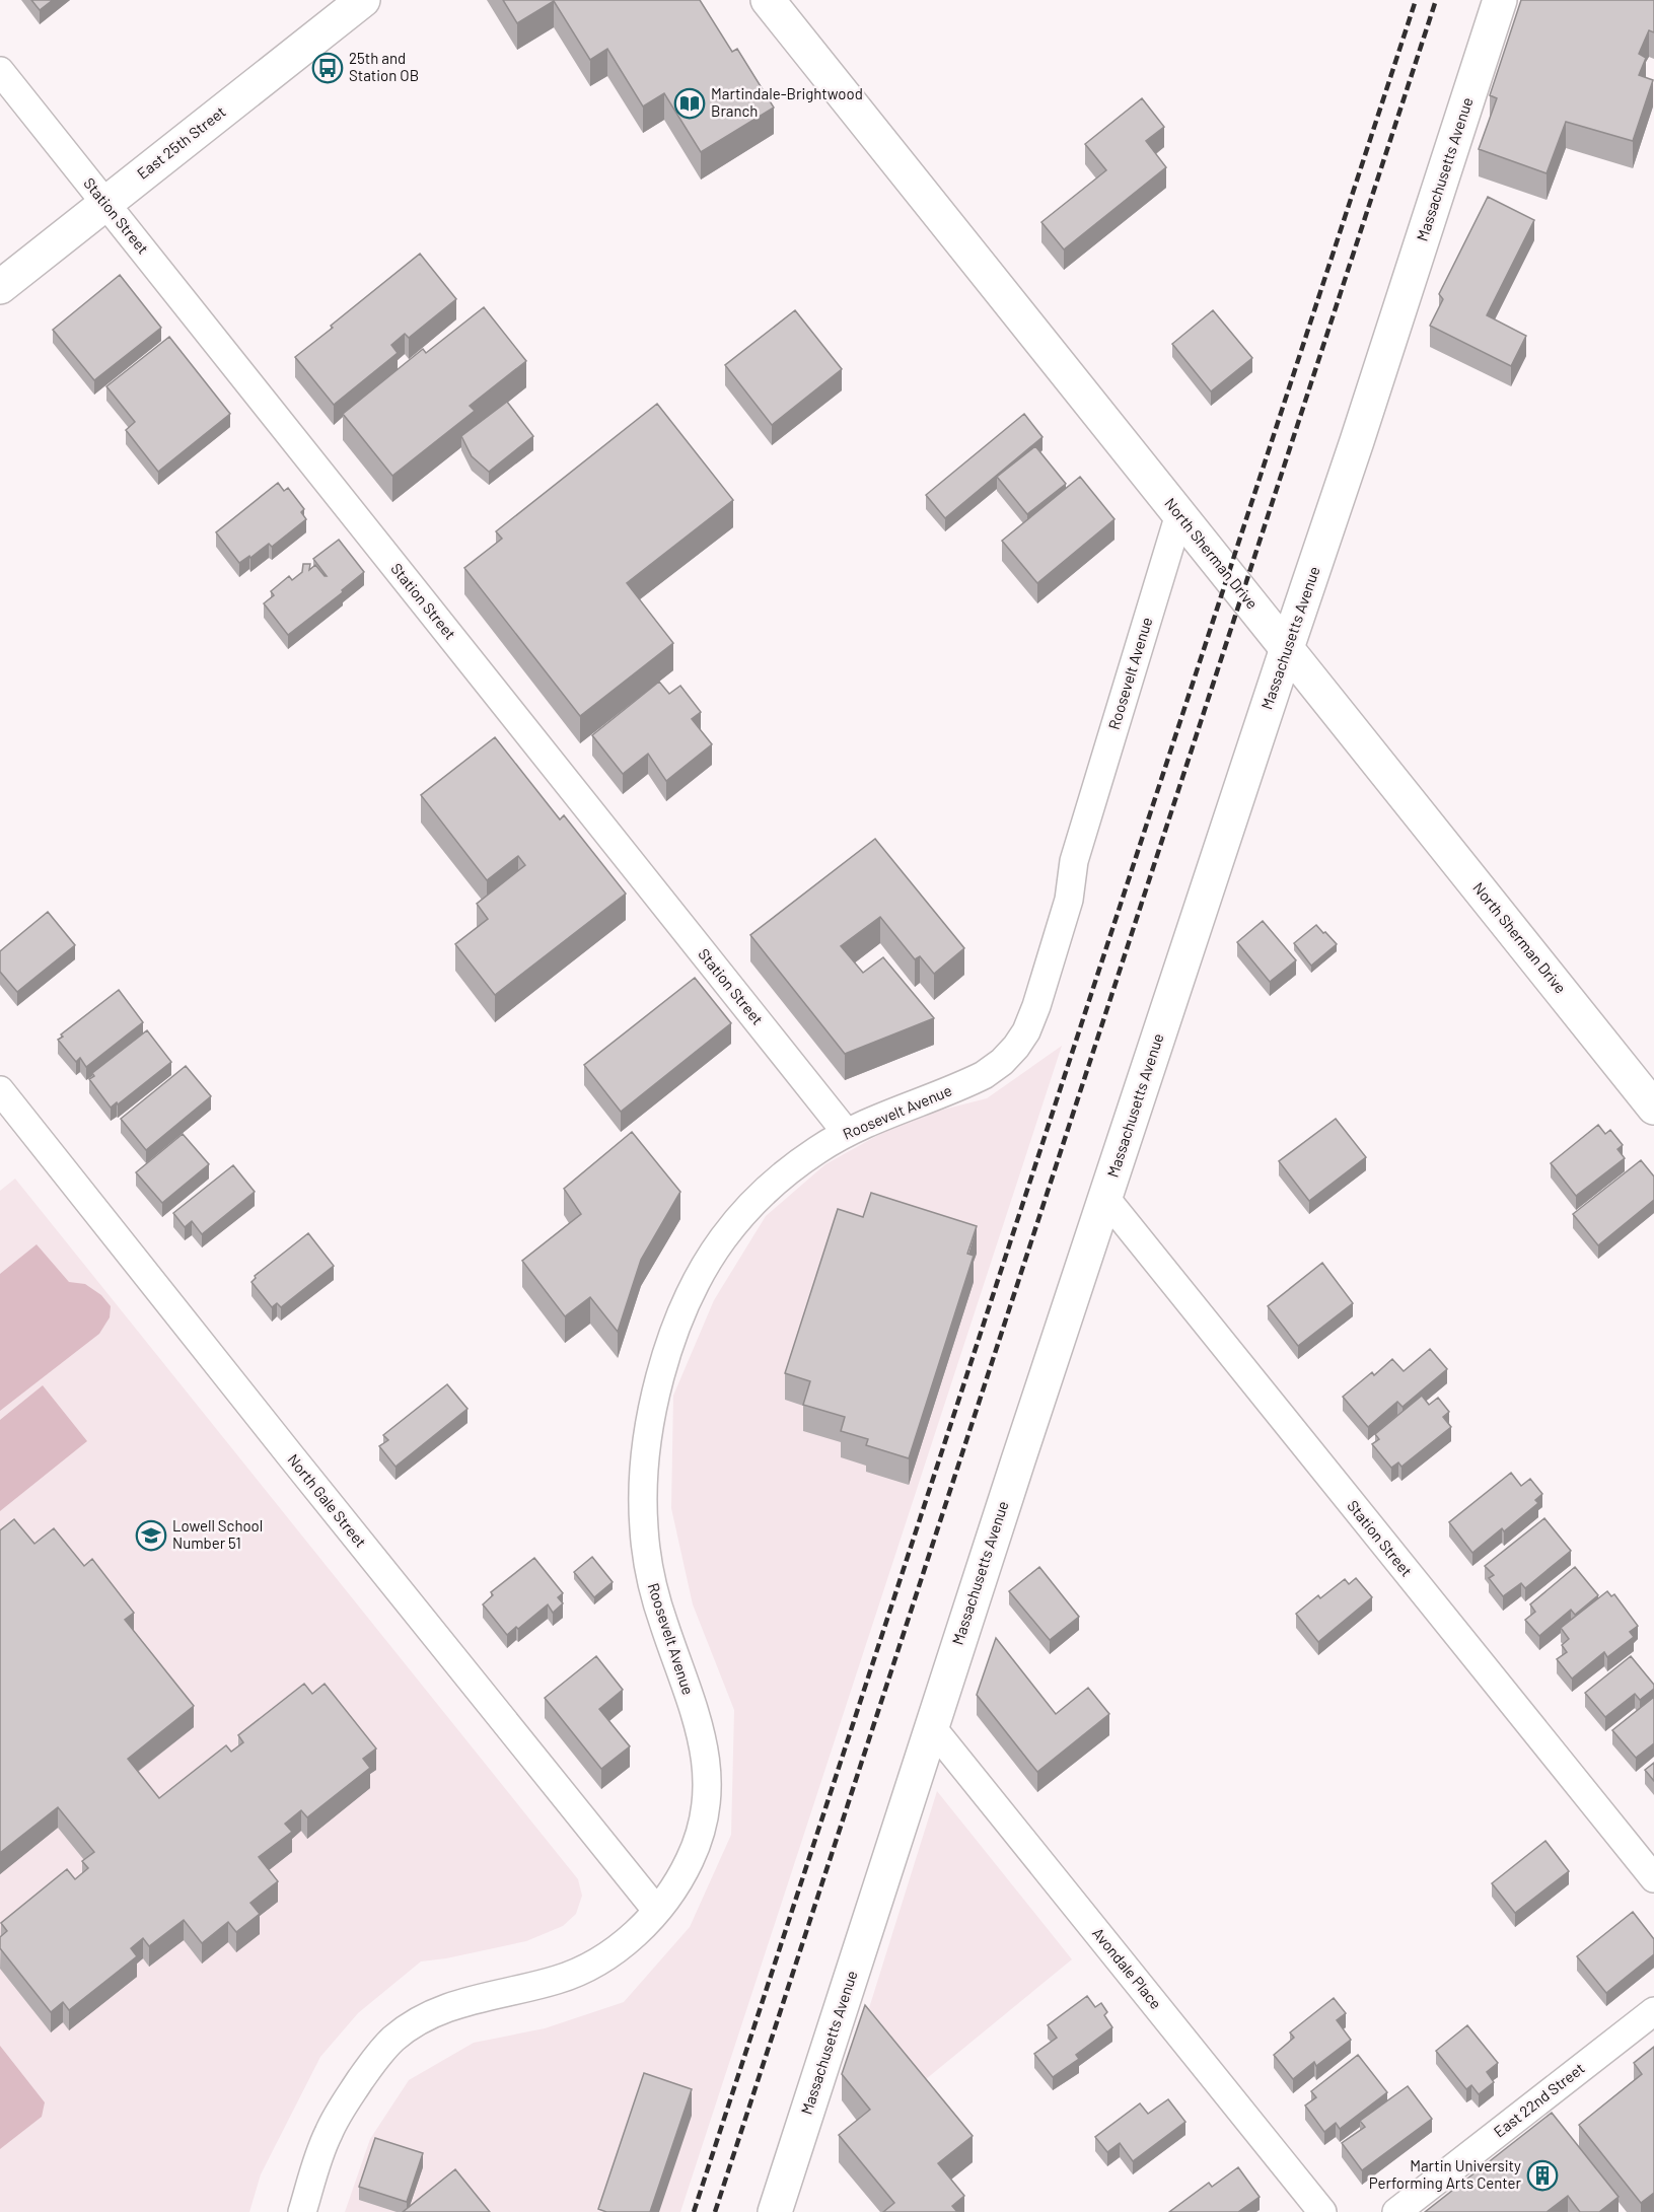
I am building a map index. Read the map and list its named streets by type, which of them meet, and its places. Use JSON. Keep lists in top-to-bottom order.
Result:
{
  "streets": {
    "street": [
      "East 25th Street",
      "Massachusetts Avenue",
      "Station Street",
      "North Sherman Drive",
      "Roosevelt Avenue",
      "North Gale Street",
      "Avondale Place",
      "East 22nd Street"
    ]
  },
  "crossings": [
    ["East 25th Street", "Station Street"],
    ["Massachusetts Avenue", "Station Street"],
    ["Massachusetts Avenue", "North Sherman Drive"],
    ["Massachusetts Avenue", "Avondale Place"],
    ["Station Street", "Roosevelt Avenue"],
    ["North Sherman Drive", "Roosevelt Avenue"],
    ["Roosevelt Avenue", "North Gale Street"]
  ],
  "places": {
    "bus stop": ["25th and Station OB"],
    "library": ["Martindale-Brightwood Branch"],
    "school or university": ["Lowell School Number 51"],
    "building": ["Martin University Performing Arts Center"]
  }
}
